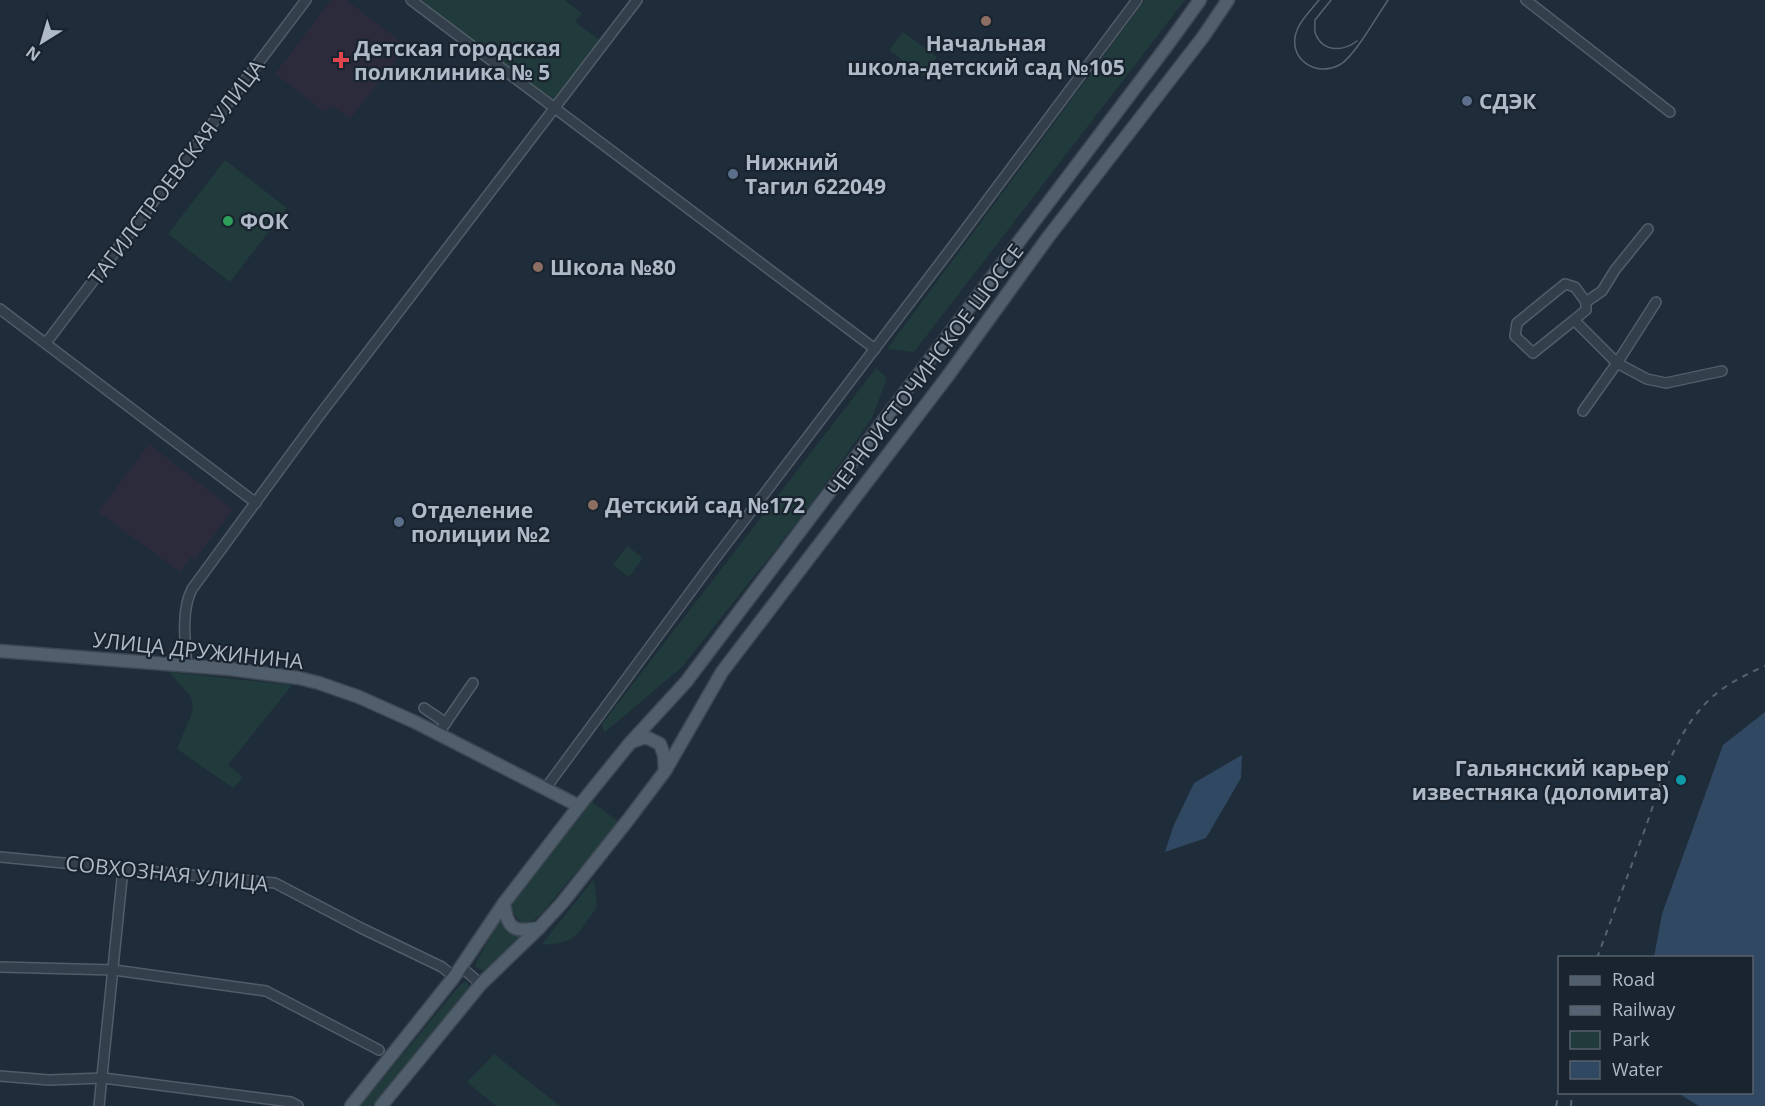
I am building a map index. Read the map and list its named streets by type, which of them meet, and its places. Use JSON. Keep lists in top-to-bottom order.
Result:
{
  "streets": {
    "main road": ["ЧЕРНОИСТОЧИНСКОЕ ШОССЕ", "УЛИЦА ДРУЖИНИНА"],
    "street": ["ТАГИЛСТРОЕВСКАЯ УЛИЦА", "СОВХОЗНАЯ УЛИЦА"]
  },
  "crossings": [
    ["ЧЕРНОИСТОЧИНСКОЕ ШОССЕ", "УЛИЦА ДРУЖИНИНА"],
    ["ЧЕРНОИСТОЧИНСКОЕ ШОССЕ", "СОВХОЗНАЯ УЛИЦА"]
  ],
  "places": {
    "other": [
      "Начальная школа-детский сад №105",
      "СДЭК",
      "Нижний Тагил 622049",
      "ФОК",
      "Школа №80",
      "Детский сад №172",
      "Отделение полиции №2",
      "Гальянский карьер известняка (доломита)"
    ],
    "health": ["Детская городская поликлиника № 5"]
  },
  "legend": [
    "Road",
    "Railway",
    "Park",
    "Water"
  ],
  "north": "bottom left"
}
